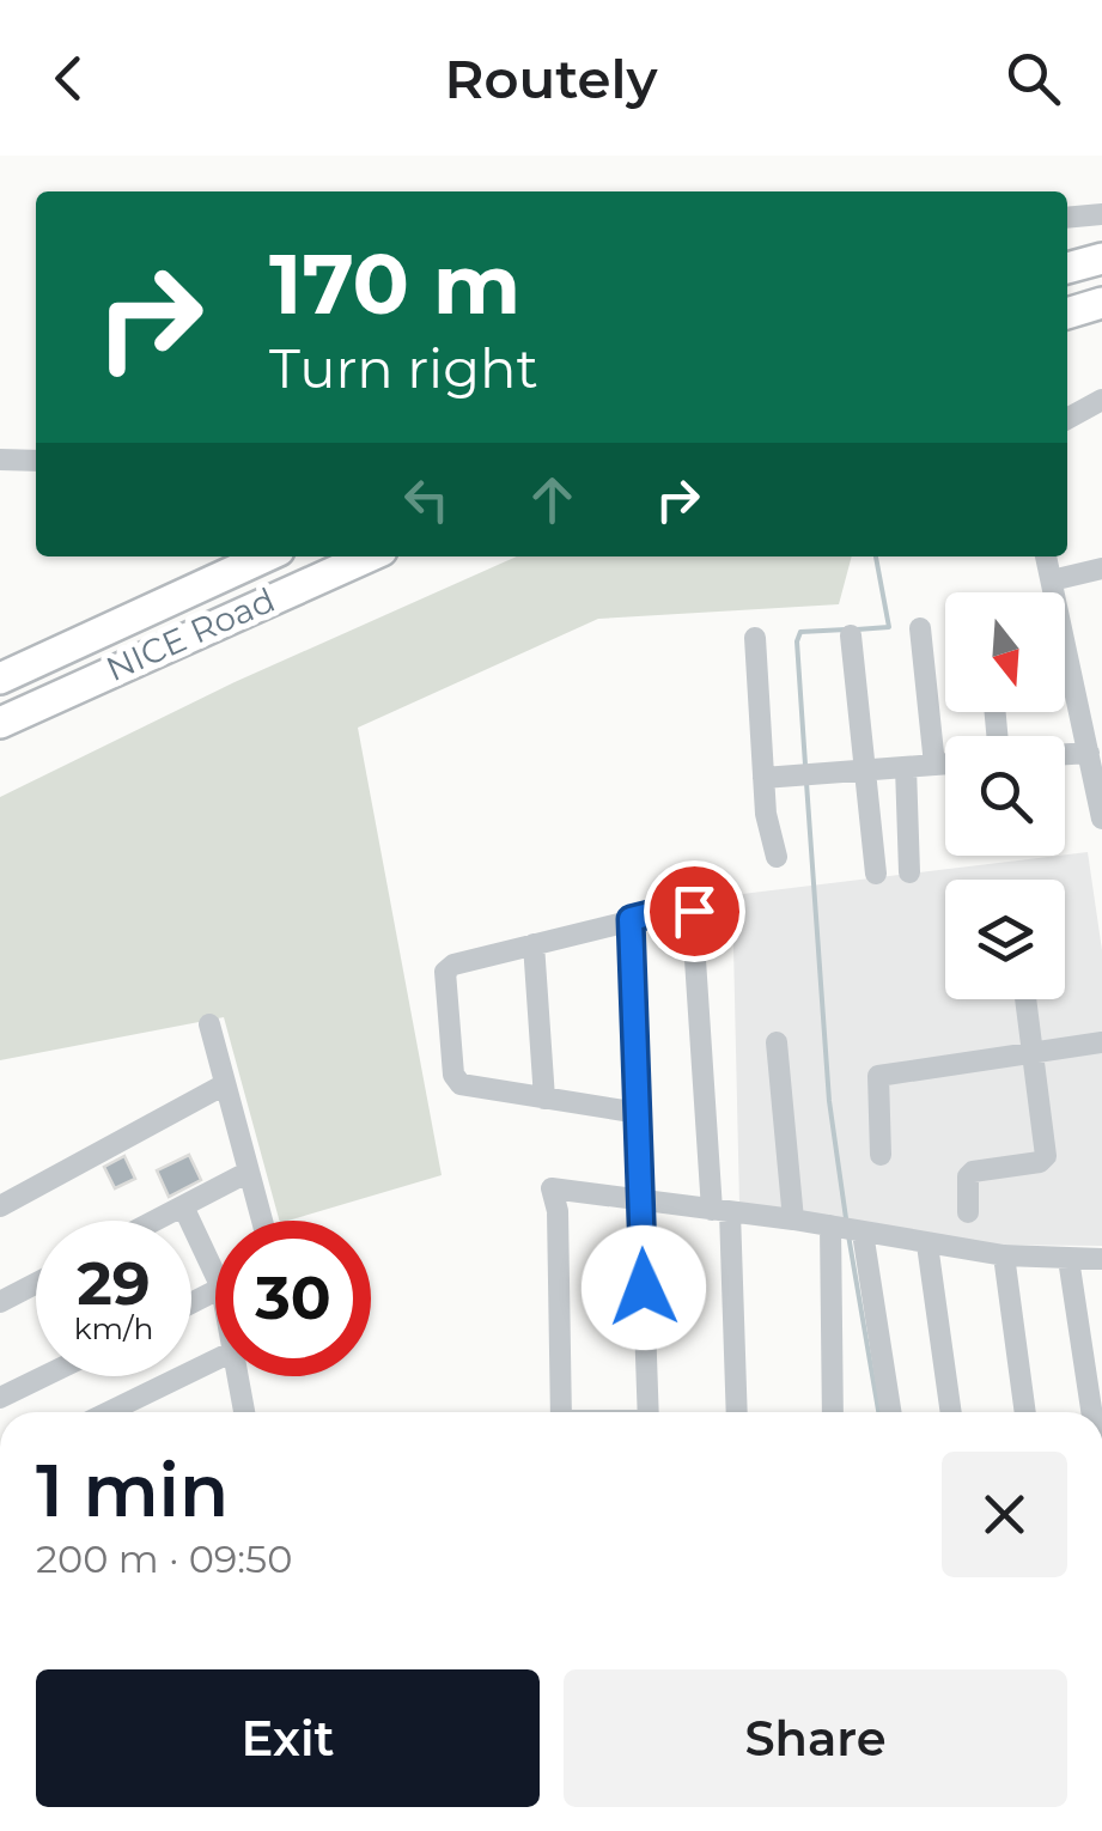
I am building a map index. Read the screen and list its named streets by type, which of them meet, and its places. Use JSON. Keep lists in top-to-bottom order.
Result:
{
  "streets": {
    "highway": ["NICE Road"]
  },
  "north": "bottom",
  "page": {
    "header": "Routely",
    "turn": ["170 m", "Turn right"],
    "speed": "29 km/h",
    "limit": "30",
    "heading": ["1 min", "200 m · 09:50"],
    "buttons": ["Exit", "Share"]
  }
}
